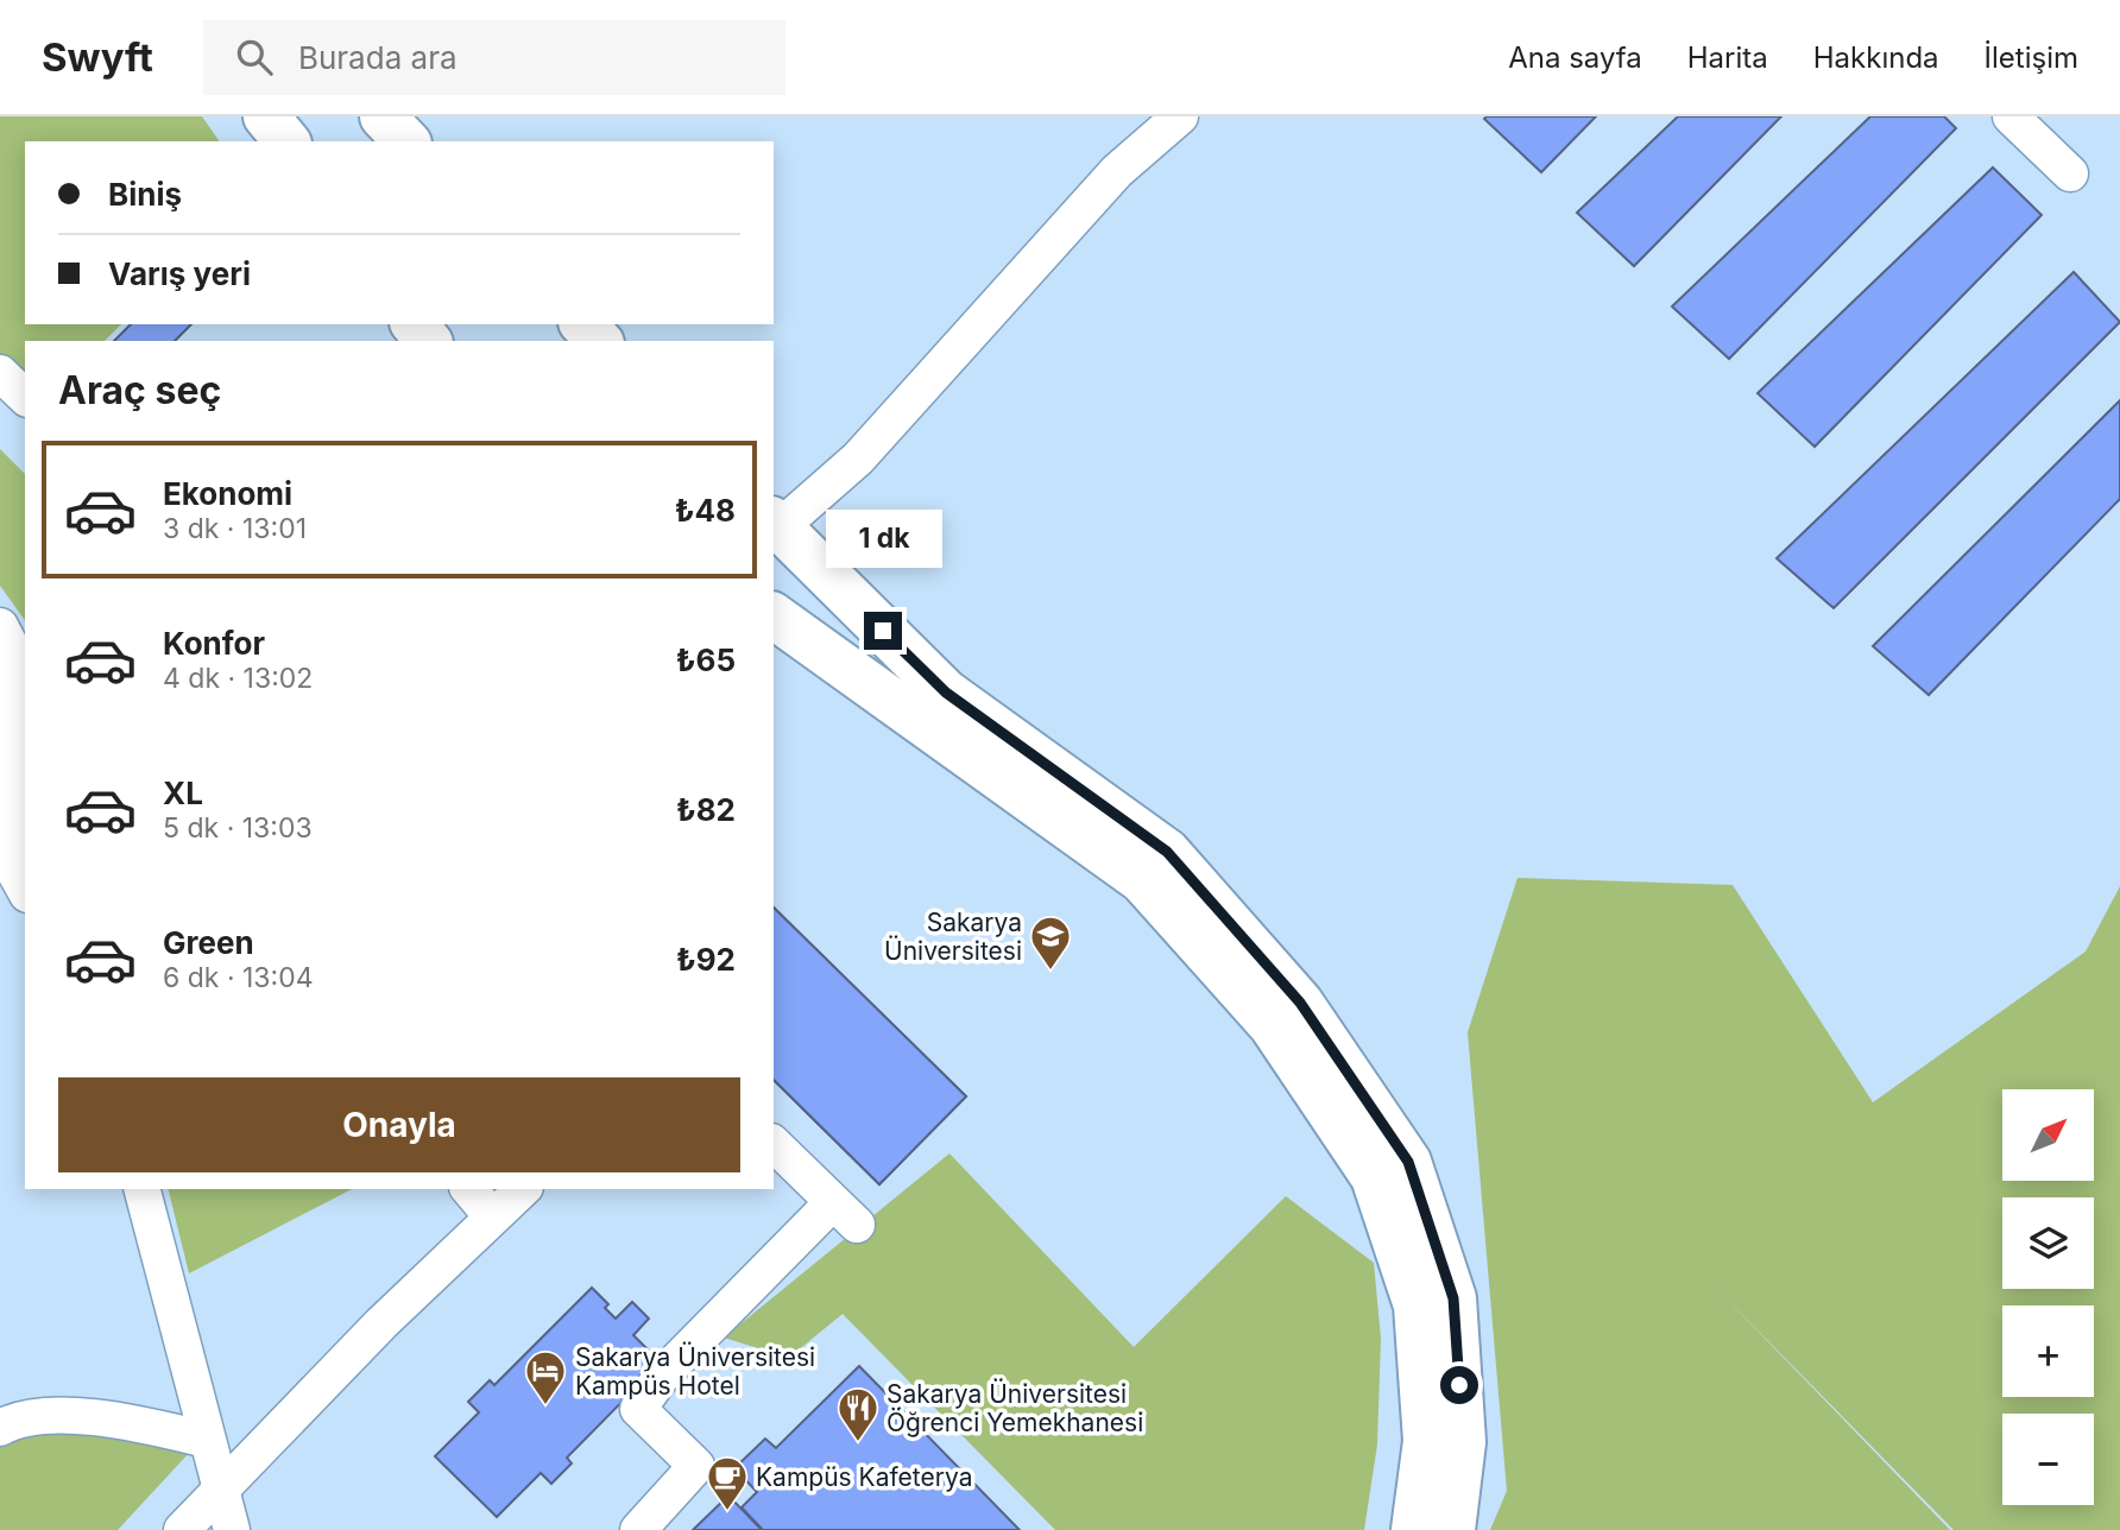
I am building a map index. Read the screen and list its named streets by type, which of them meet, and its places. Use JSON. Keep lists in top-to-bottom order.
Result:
{
  "places": {
    "school or university": ["Sakarya Üniversitesi"],
    "hotel": ["Sakarya Üniversitesi Kampüs Hotel"],
    "restaurant": ["Sakarya Üniversitesi Öğrenci Yemekhanesi"],
    "cafe": ["Kampüs Kafeterya"]
  },
  "north": "top right",
  "page": {
    "header": "Swyft",
    "search": "Burada ara",
    "nav": [
      "Ana sayfa",
      "Harita",
      "Hakkında",
      "İletişim"
    ],
    "banner": ["Biniş", "Varış yeri"],
    "heading": "Araç seç",
    "list": [
      {
        "name": "Ekonomi",
        "note": "3 dk · 13:01",
        "value": "₺48"
      },
      {
        "name": "Konfor",
        "note": "4 dk · 13:02",
        "value": "₺65"
      },
      {
        "name": "XL",
        "note": "5 dk · 13:03",
        "value": "₺82"
      },
      {
        "name": "Green",
        "note": "6 dk · 13:04",
        "value": "₺92"
      }
    ],
    "bubble": "1 dk",
    "buttons": "Onayla",
    "map_buttons": ["+", "−"]
  }
}
